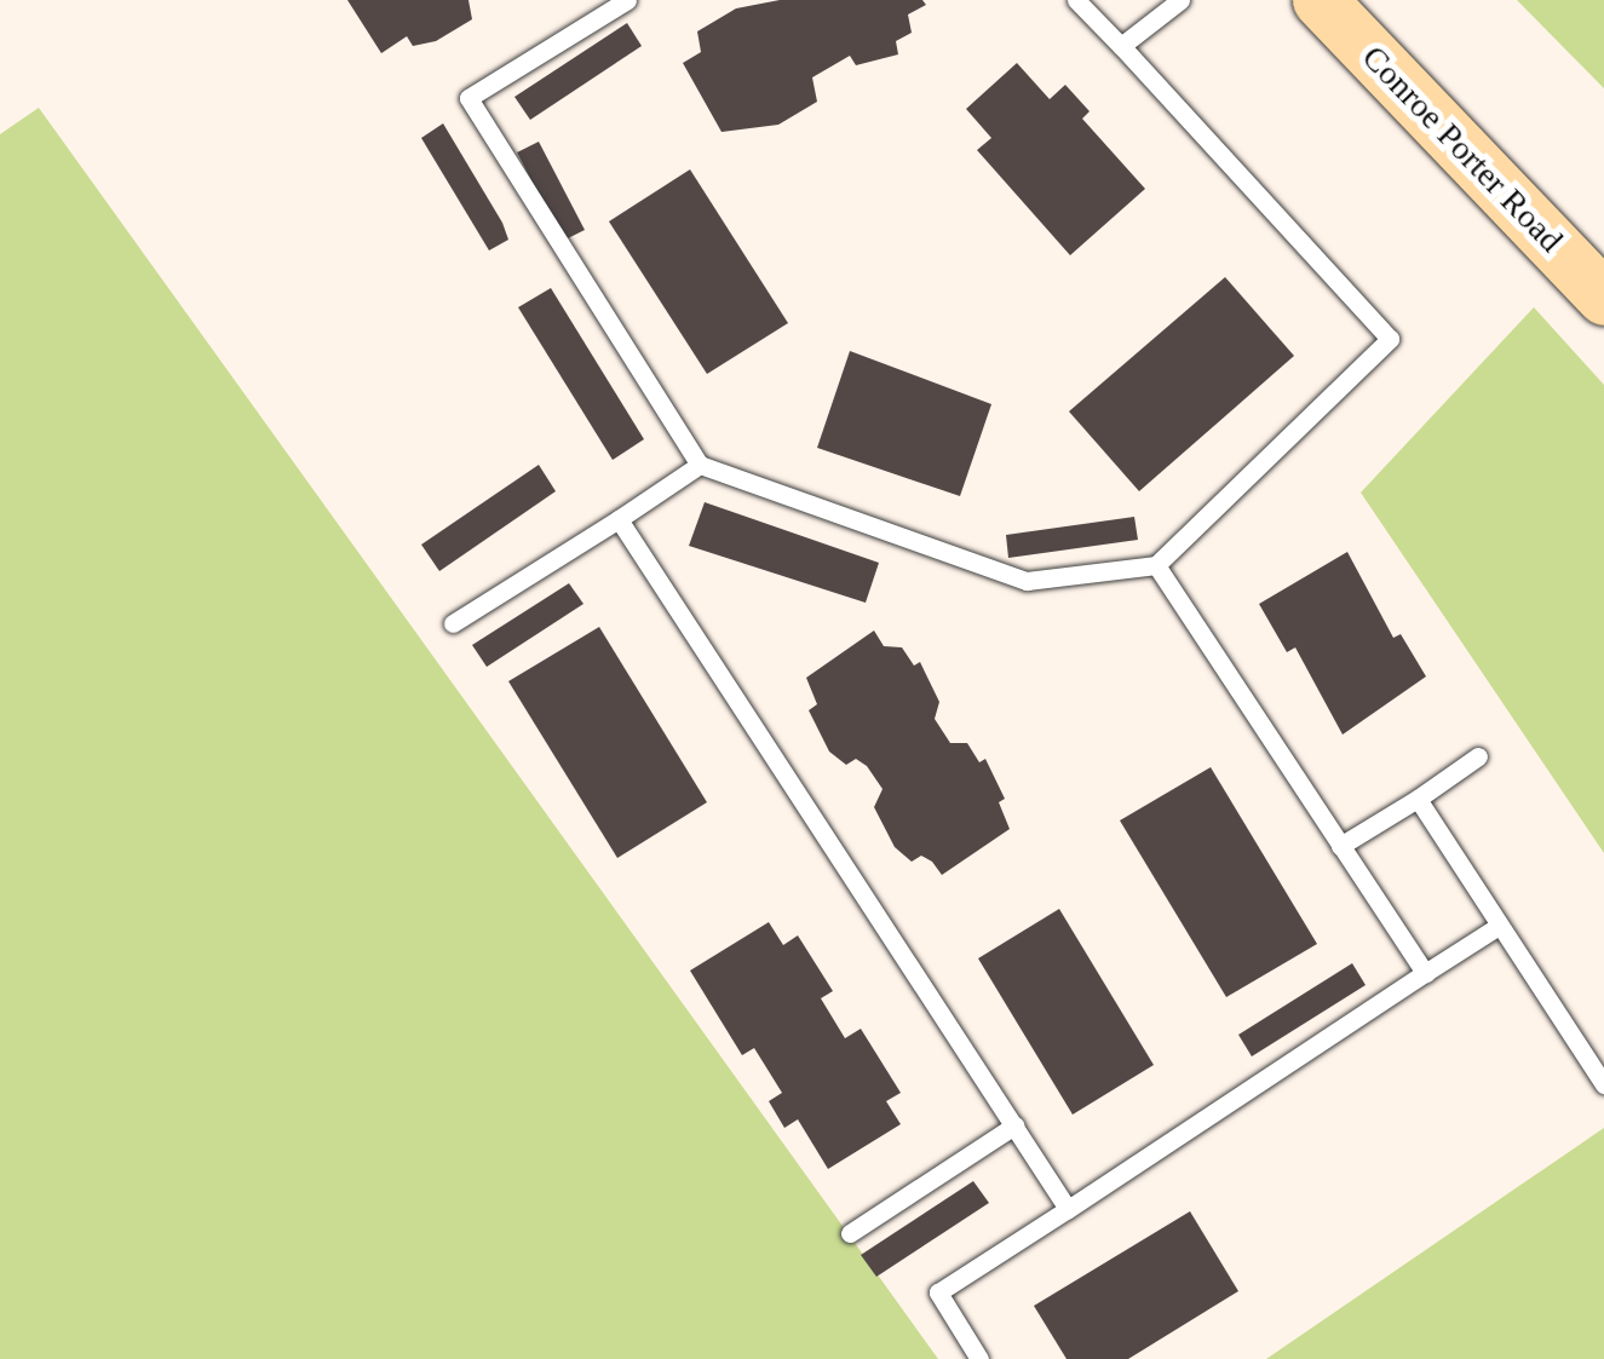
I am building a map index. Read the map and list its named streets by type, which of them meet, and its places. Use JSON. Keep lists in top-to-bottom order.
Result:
{
  "streets": {
    "main road": ["Conroe Porter Road"]
  }
}
